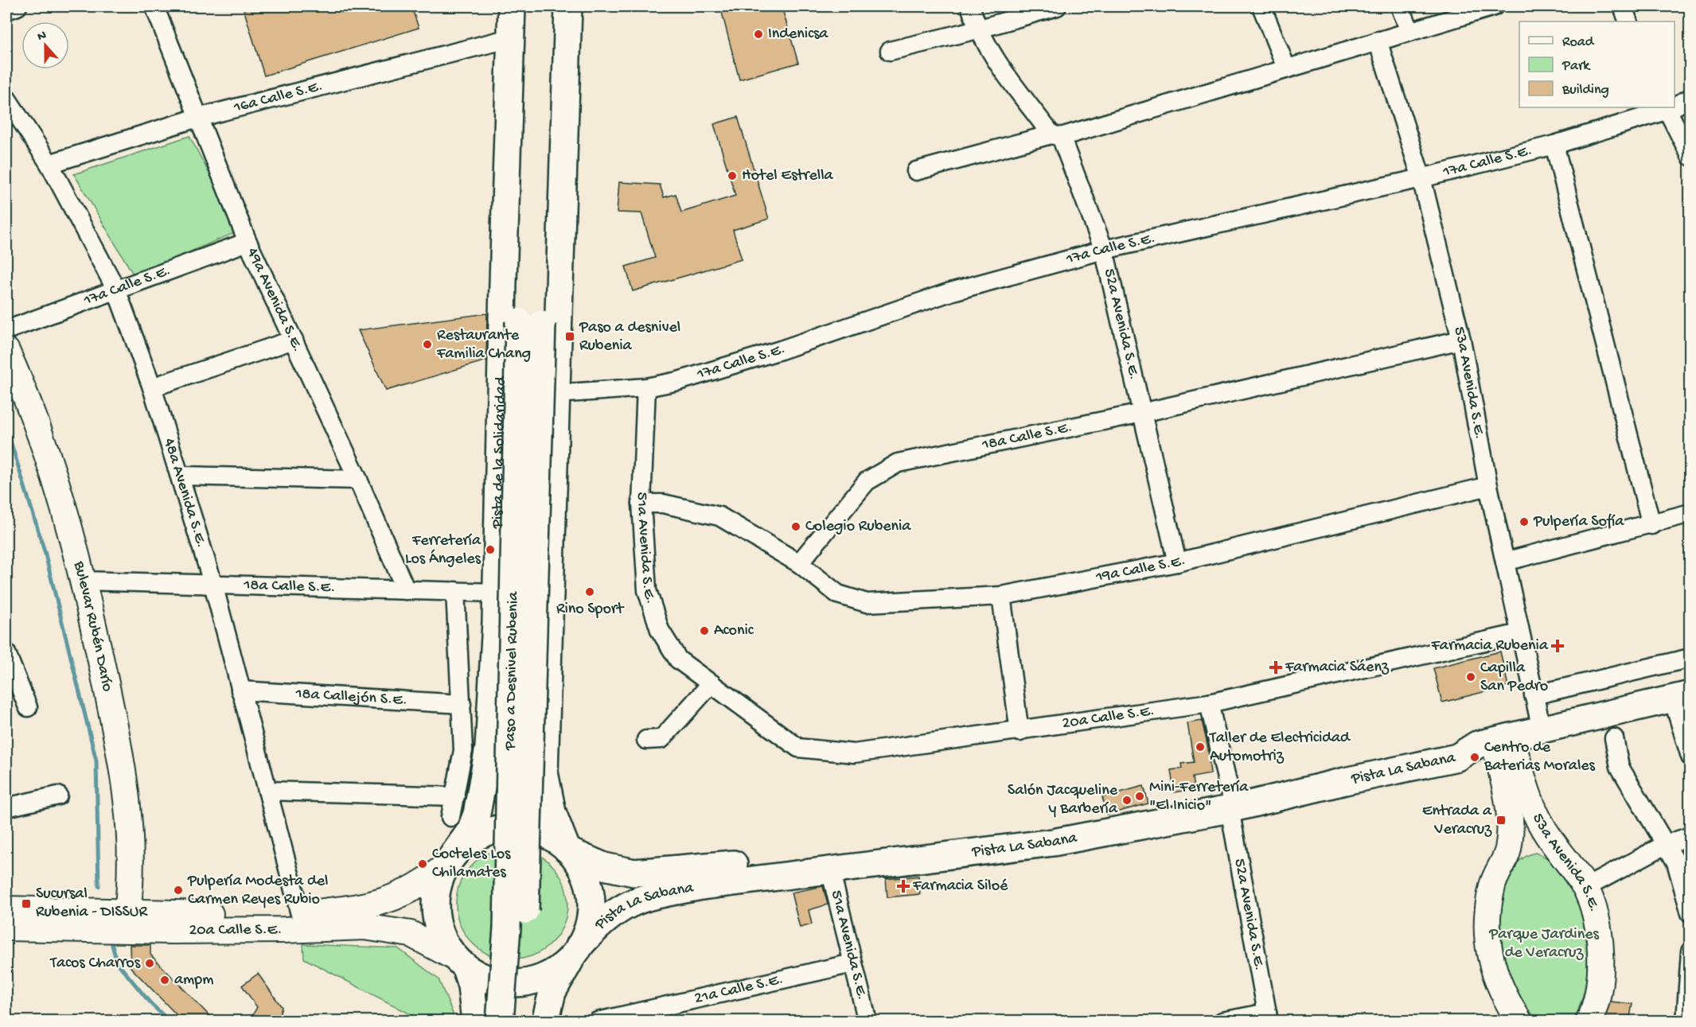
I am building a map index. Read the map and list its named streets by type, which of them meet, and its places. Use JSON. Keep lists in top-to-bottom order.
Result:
{
  "streets": {
    "main road": ["Pista de la Solidaridad", "Paso a Desnivel Rubenia", "Pista La Sabana"],
    "street": [
      "16a Calle S.E.",
      "17a Calle S.E.",
      "49a Avenida S.E.",
      "52a Avenida S.E.",
      "53a Avenida S.E.",
      "18a Calle S.E.",
      "48a Avenida S.E.",
      "51a Avenida S.E.",
      "19a Calle S.E.",
      "Bulevar Rubén Darío",
      "18a Callejón S.E.",
      "20a Calle S.E.",
      "21a Calle S.E."
    ]
  },
  "crossings": [
    ["16a Calle S.E.", "49a Avenida S.E."],
    ["16a Calle S.E.", "Pista de la Solidaridad"],
    ["16a Calle S.E.", "48a Avenida S.E."],
    ["17a Calle S.E.", "49a Avenida S.E."],
    ["17a Calle S.E.", "52a Avenida S.E."],
    ["17a Calle S.E.", "53a Avenida S.E."],
    ["17a Calle S.E.", "48a Avenida S.E."],
    ["17a Calle S.E.", "51a Avenida S.E."],
    ["49a Avenida S.E.", "18a Calle S.E."],
    ["52a Avenida S.E.", "18a Calle S.E."],
    ["52a Avenida S.E.", "19a Calle S.E."],
    ["52a Avenida S.E.", "20a Calle S.E."],
    ["52a Avenida S.E.", "Pista La Sabana"],
    ["53a Avenida S.E.", "18a Calle S.E."],
    ["53a Avenida S.E.", "19a Calle S.E."],
    ["53a Avenida S.E.", "20a Calle S.E."],
    ["53a Avenida S.E.", "Pista La Sabana"],
    ["18a Calle S.E.", "Pista de la Solidaridad"],
    ["18a Calle S.E.", "48a Avenida S.E."],
    ["18a Calle S.E.", "19a Calle S.E."],
    ["18a Calle S.E.", "Bulevar Rubén Darío"],
    ["Pista de la Solidaridad", "20a Calle S.E."],
    ["Pista de la Solidaridad", "Pista La Sabana"],
    ["48a Avenida S.E.", "18a Callejón S.E."],
    ["48a Avenida S.E.", "20a Calle S.E."],
    ["51a Avenida S.E.", "20a Calle S.E."],
    ["51a Avenida S.E.", "Pista La Sabana"],
    ["51a Avenida S.E.", "21a Calle S.E."],
    ["Bulevar Rubén Darío", "20a Calle S.E."],
    ["20a Calle S.E.", "Pista La Sabana"]
  ],
  "parks": ["Parque Jardines de Veracruz"],
  "places": {
    "other": [
      "Indenicsa",
      "Hotel Estrella",
      "Restaurante Familia Chang",
      "Pulpería Sofía",
      "Colegio Rubenia",
      "Ferretería Los Ángeles",
      "Rino Sport",
      "Aconic",
      "Capilla San Pedro",
      "Taller de Electricidad Automotriz",
      "Centro de Baterias Morales",
      "Mini-Ferretería \"El Inicio\"",
      "Salón Jacqueline y Barbería",
      "Cocteles Los Chilamates",
      "Pulpería Modesta del Carmen Reyes Rubio",
      "Tacos Charros",
      "ampm"
    ],
    "transit": ["Paso a desnivel Rubenia", "Entrada a Veracruz", "Sucursal Rubenia - DISSUR"],
    "health": ["Farmacia Rubenia", "Farmacia Sáenz", "Farmacia Siloé"]
  },
  "legend": ["Road", "Park", "Building"],
  "north": "top"
}
